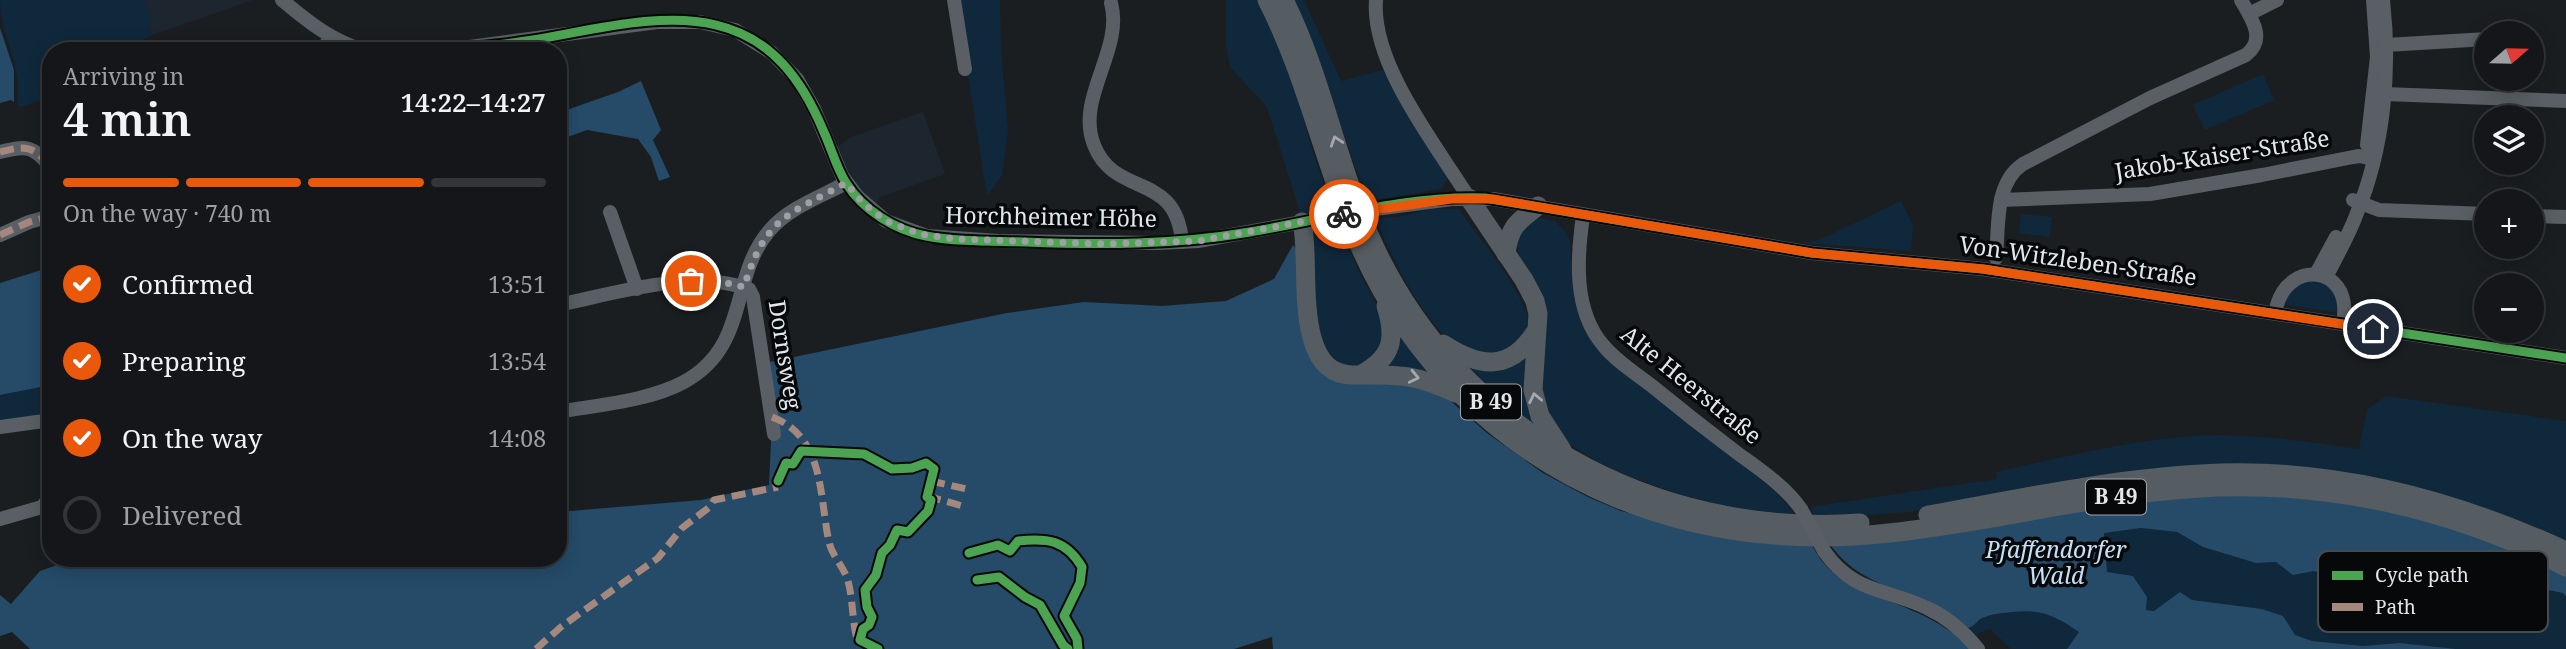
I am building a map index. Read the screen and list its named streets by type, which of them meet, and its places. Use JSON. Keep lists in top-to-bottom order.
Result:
{
  "streets": {
    "highway": ["B 49"],
    "street": [
      "Jakob-Kaiser-Straße",
      "Horchheimer Höhe",
      "Von-Witzleben-Straße",
      "Dornsweg",
      "Alte Heerstraße"
    ]
  },
  "crossings": [
    ["Von-Witzleben-Straße", "Alte Heerstraße"]
  ],
  "parks": ["Pfaffendorfer Wald"],
  "legend": ["Cycle path", "Path"],
  "north": "right",
  "page": {
    "map_buttons": ["+", "−"],
    "heading": ["4 min", "Arriving in", "14:22–14:27"],
    "bar": "On the way · 740 m",
    "list": [
      ["Confirmed", "13:51"],
      ["Preparing", "13:54"],
      ["On the way", "14:08"],
      "Delivered"
    ]
  }
}
